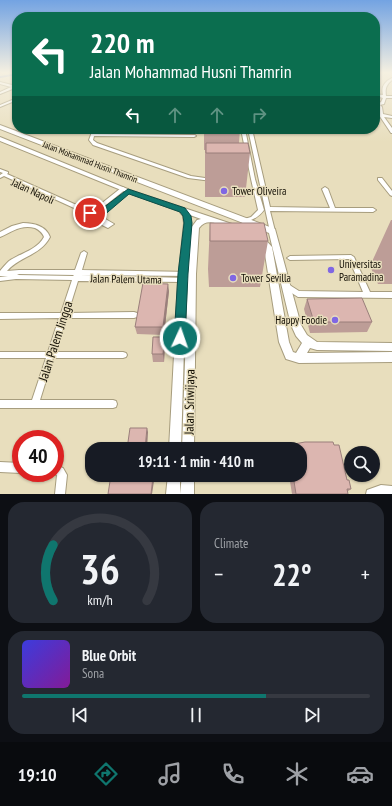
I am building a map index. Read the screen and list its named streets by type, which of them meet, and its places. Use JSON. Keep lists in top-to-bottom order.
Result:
{
  "streets": {
    "street": [
      "Jalan Mohammad Husni Thamrin",
      "Jalan Napoli",
      "Jalan Palem Utama",
      "Jalan Palem Jingga",
      "Jalan Sriwijaya"
    ]
  },
  "crossings": [
    ["Jalan Mohammad Husni Thamrin", "Jalan Napoli"],
    ["Jalan Mohammad Husni Thamrin", "Jalan Sriwijaya"],
    ["Jalan Palem Utama", "Jalan Palem Jingga"],
    ["Jalan Palem Utama", "Jalan Sriwijaya"]
  ],
  "places": [
    "Tower Oliveira",
    "Universitas Paramadina",
    "Tower Sevilla",
    "Happy Foodie"
  ],
  "page": {
    "turn": ["220 m", "Jalan Mohammad Husni Thamrin"],
    "limit": "40",
    "trip": "19:11 · 1 min · 410 m",
    "tile": "Climate",
    "heat": ["−", "22°", "+"],
    "song": ["Blue Orbit", "Sona"],
    "tabs": "19:10",
    "gauge": ["36", "km/h"]
  }
}
